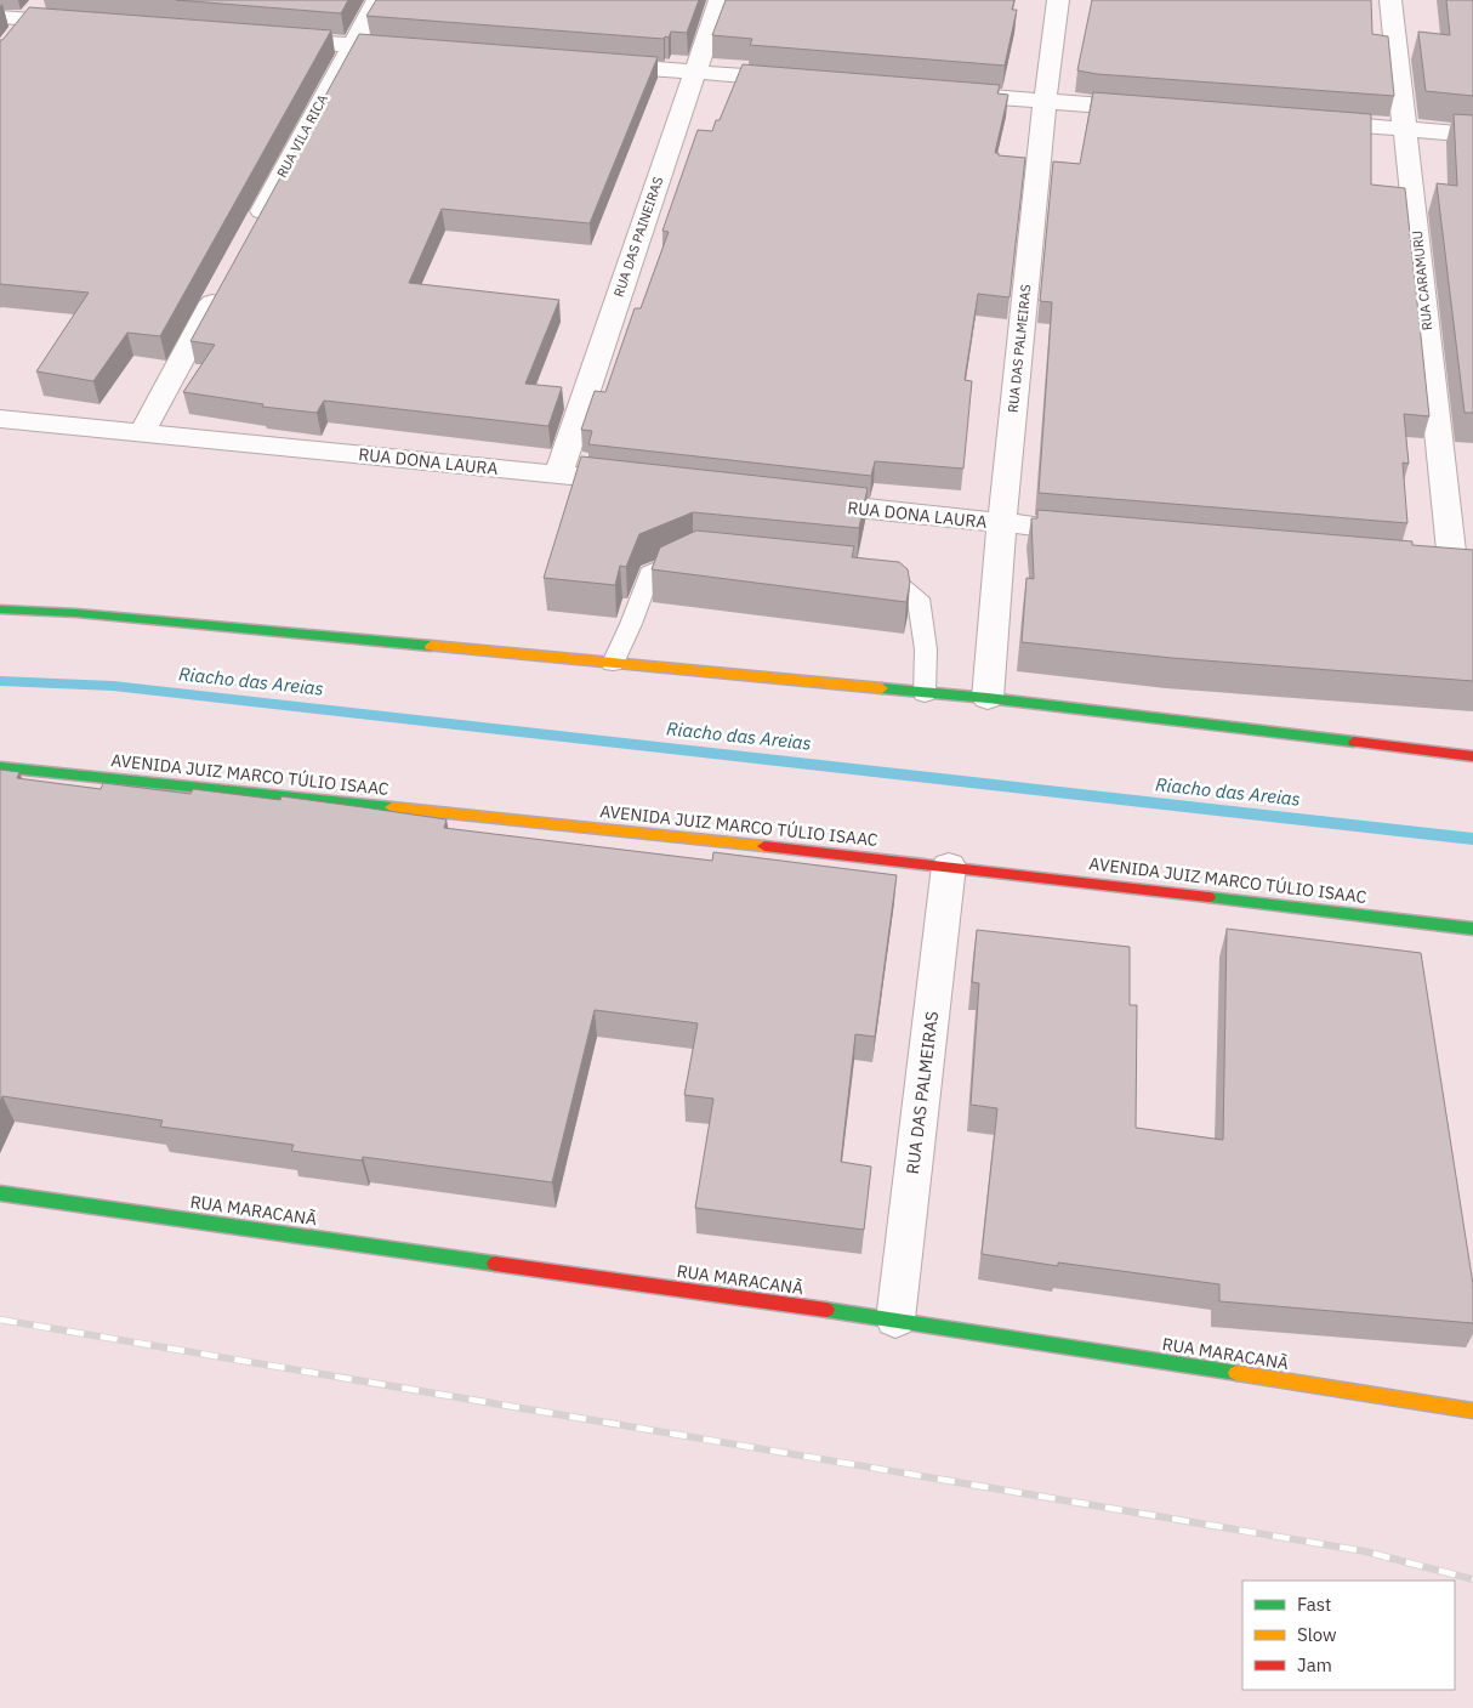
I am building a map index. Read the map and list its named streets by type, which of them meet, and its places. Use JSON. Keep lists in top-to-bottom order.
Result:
{
  "streets": {
    "main road": ["AVENIDA JUIZ MARCO TÚLIO ISAAC", "RUA MARACANÃ"],
    "street": [
      "RUA VILA RICA",
      "RUA DAS PAINEIRAS",
      "RUA CARAMURU",
      "RUA DAS PALMEIRAS",
      "RUA DONA LAURA"
    ]
  },
  "crossings": [
    ["RUA DAS PAINEIRAS", "RUA DONA LAURA"],
    ["RUA DAS PALMEIRAS", "RUA DONA LAURA"],
    ["RUA DAS PALMEIRAS", "AVENIDA JUIZ MARCO TÚLIO ISAAC"],
    ["RUA DAS PALMEIRAS", "RUA MARACANÃ"]
  ],
  "water": ["Riacho das Areias"],
  "legend": ["Fast", "Slow", "Jam"]
}
